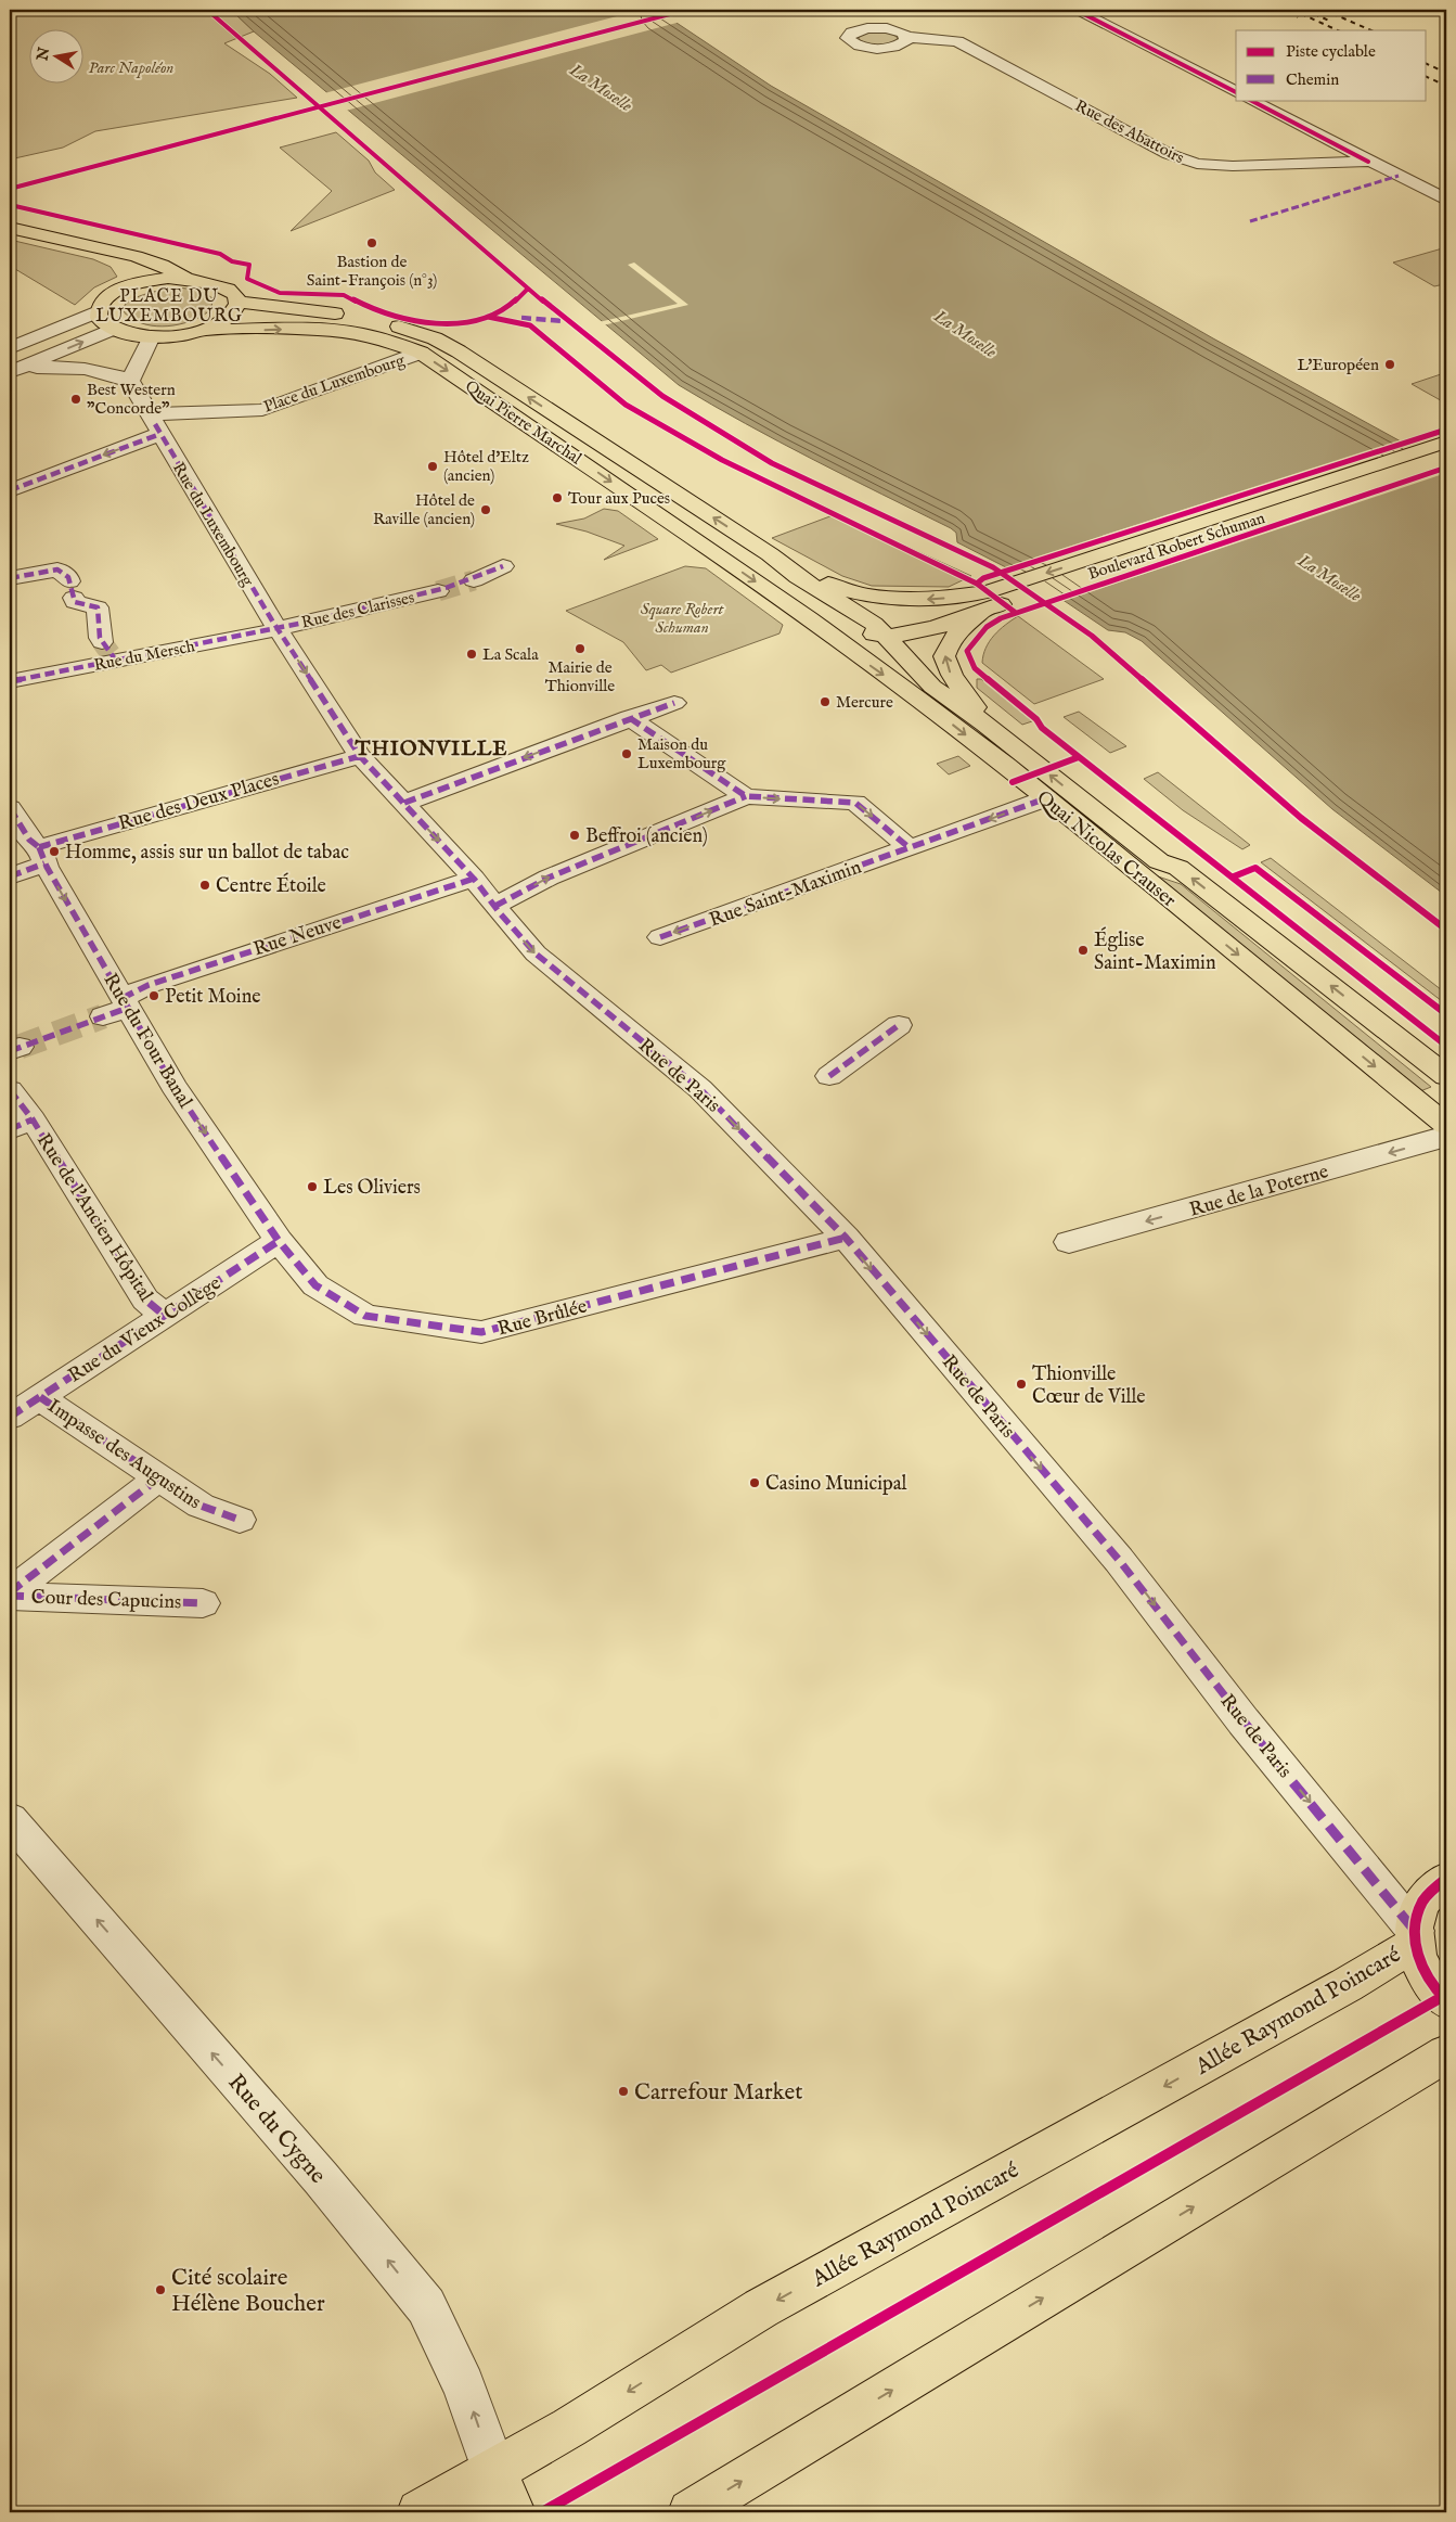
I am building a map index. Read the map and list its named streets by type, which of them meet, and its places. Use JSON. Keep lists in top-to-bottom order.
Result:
{
  "streets": {
    "main road": [
      "Quai Pierre Marchal",
      "Boulevard Robert Schuman",
      "Quai Nicolas Crauser",
      "Allée Raymond Poincaré"
    ],
    "street": [
      "Rue des Abattoirs",
      "Place du Luxembourg",
      "Rue du Luxembourg",
      "Rue des Clarisses",
      "Rue du Mersch",
      "Rue des Deux Places",
      "Rue Saint-Maximin",
      "Rue Neuve",
      "Rue du Four Banal",
      "Rue de Paris",
      "Rue de la Poterne",
      "Rue de l'Ancien Hôpital",
      "Rue Brûlée",
      "Rue du Vieux Collège",
      "Impasse des Augustins",
      "Cour des Capucins",
      "Rue du Cygne"
    ]
  },
  "crossings": [
    ["Place du Luxembourg", "Quai Pierre Marchal"],
    ["Place du Luxembourg", "Rue du Luxembourg"],
    ["Quai Pierre Marchal", "Boulevard Robert Schuman"],
    ["Quai Pierre Marchal", "Quai Nicolas Crauser"],
    ["Rue du Luxembourg", "Rue des Clarisses"],
    ["Rue du Luxembourg", "Rue du Mersch"],
    ["Rue du Luxembourg", "Rue des Deux Places"],
    ["Rue du Luxembourg", "Rue de Paris"],
    ["Rue des Clarisses", "Rue du Mersch"],
    ["Rue des Deux Places", "Rue du Four Banal"],
    ["Rue des Deux Places", "Rue de Paris"],
    ["Quai Nicolas Crauser", "Rue Saint-Maximin"],
    ["Rue Neuve", "Rue du Four Banal"],
    ["Rue Neuve", "Rue de Paris"],
    ["Rue du Four Banal", "Rue Brûlée"],
    ["Rue du Four Banal", "Rue du Vieux Collège"],
    ["Rue de Paris", "Rue Brûlée"],
    ["Rue de Paris", "Allée Raymond Poincaré"],
    ["Rue de l'Ancien Hôpital", "Rue du Vieux Collège"],
    ["Rue Brûlée", "Rue du Vieux Collège"],
    ["Rue du Vieux Collège", "Impasse des Augustins"],
    ["Impasse des Augustins", "Cour des Capucins"],
    ["Allée Raymond Poincaré", "Rue du Cygne"]
  ],
  "one_way": [
    "Rue du Luxembourg",
    "Rue du Four Banal",
    "Rue de Paris",
    "Rue de la Poterne",
    "Rue du Cygne"
  ],
  "districts": ["PLACE DU LUXEMBOURG", "THIONVILLE"],
  "water": ["La Moselle"],
  "parks": ["Parc Napoléon", "Square Robert Schuman"],
  "places": [
    "Bastion de Saint-François (n°3)",
    "L'Européen",
    "Best Western \"Concorde\"",
    "Hôtel d'Eltz (ancien)",
    "Tour aux Puces",
    "Hôtel de Raville (ancien)",
    "Mairie de Thionville",
    "La Scala",
    "Mercure",
    "Maison du Luxembourg",
    "Beffroi (ancien)",
    "Homme, assis sur un ballot de tabac",
    "Centre Étoile",
    "Église Saint-Maximin",
    "Petit Moine",
    "Les Oliviers",
    "Thionville Cœur de Ville",
    "Casino Municipal",
    "Carrefour Market",
    "Cité scolaire Hélène Boucher"
  ],
  "legend": ["Piste cyclable", "Chemin"],
  "north": "left"
}
